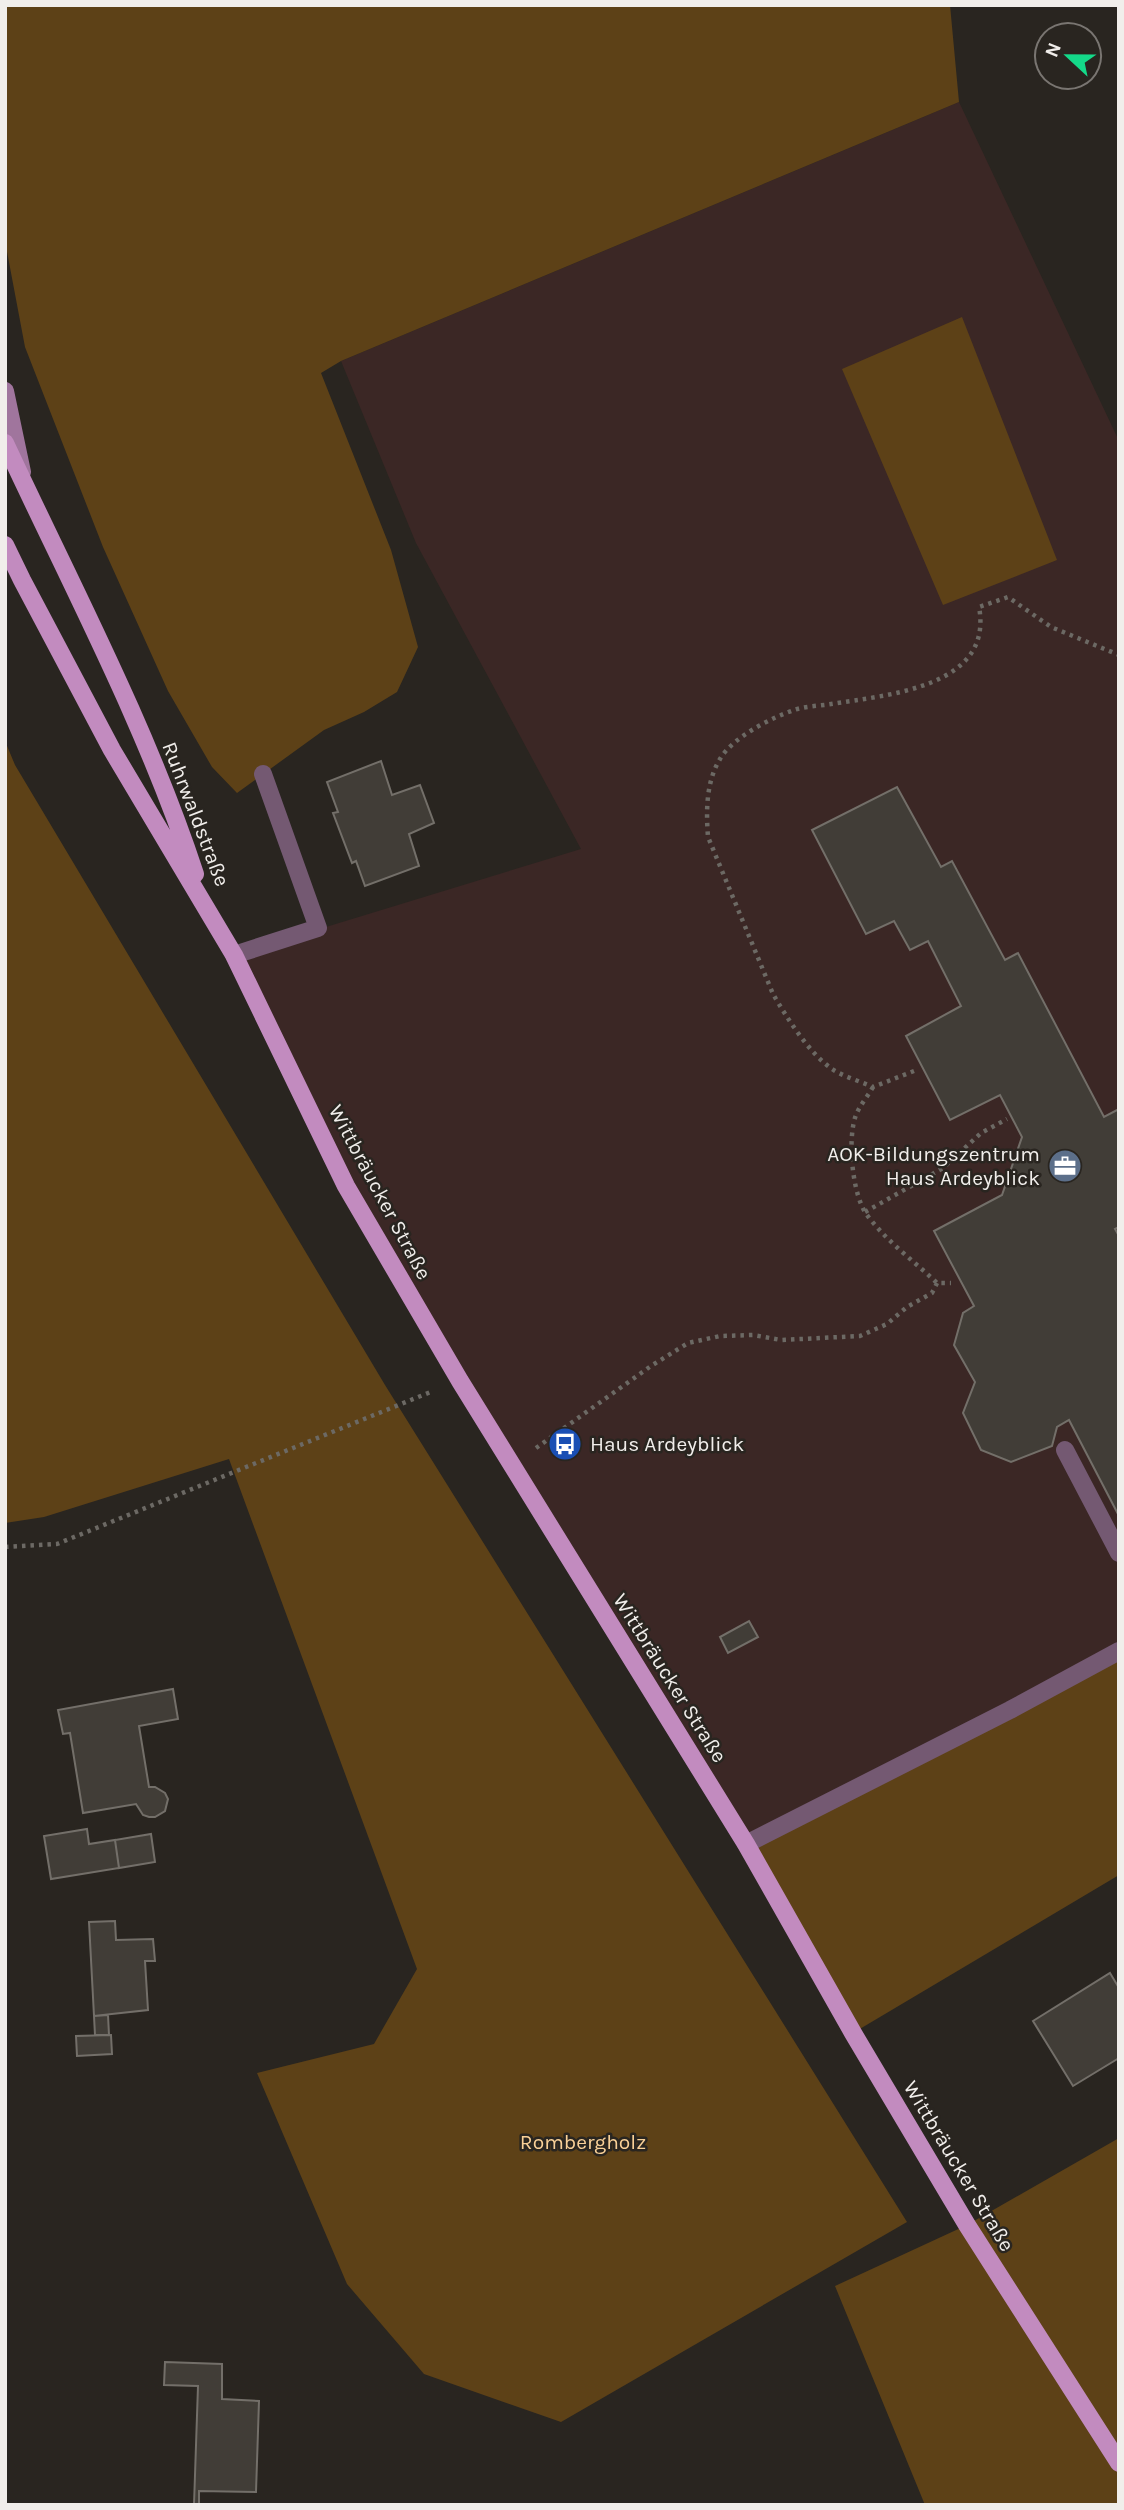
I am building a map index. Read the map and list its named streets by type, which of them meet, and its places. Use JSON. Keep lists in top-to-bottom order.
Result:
{
  "streets": {
    "main road": ["Ruhrwaldstraße", "Wittbräucker Straße"]
  },
  "crossings": [
    ["Ruhrwaldstraße", "Wittbräucker Straße"]
  ],
  "parks": ["Rombergholz"],
  "places": {
    "office": ["AOK-Bildungszentrum Haus Ardeyblick"],
    "bus stop": ["Haus Ardeyblick"]
  },
  "north": "left"
}
